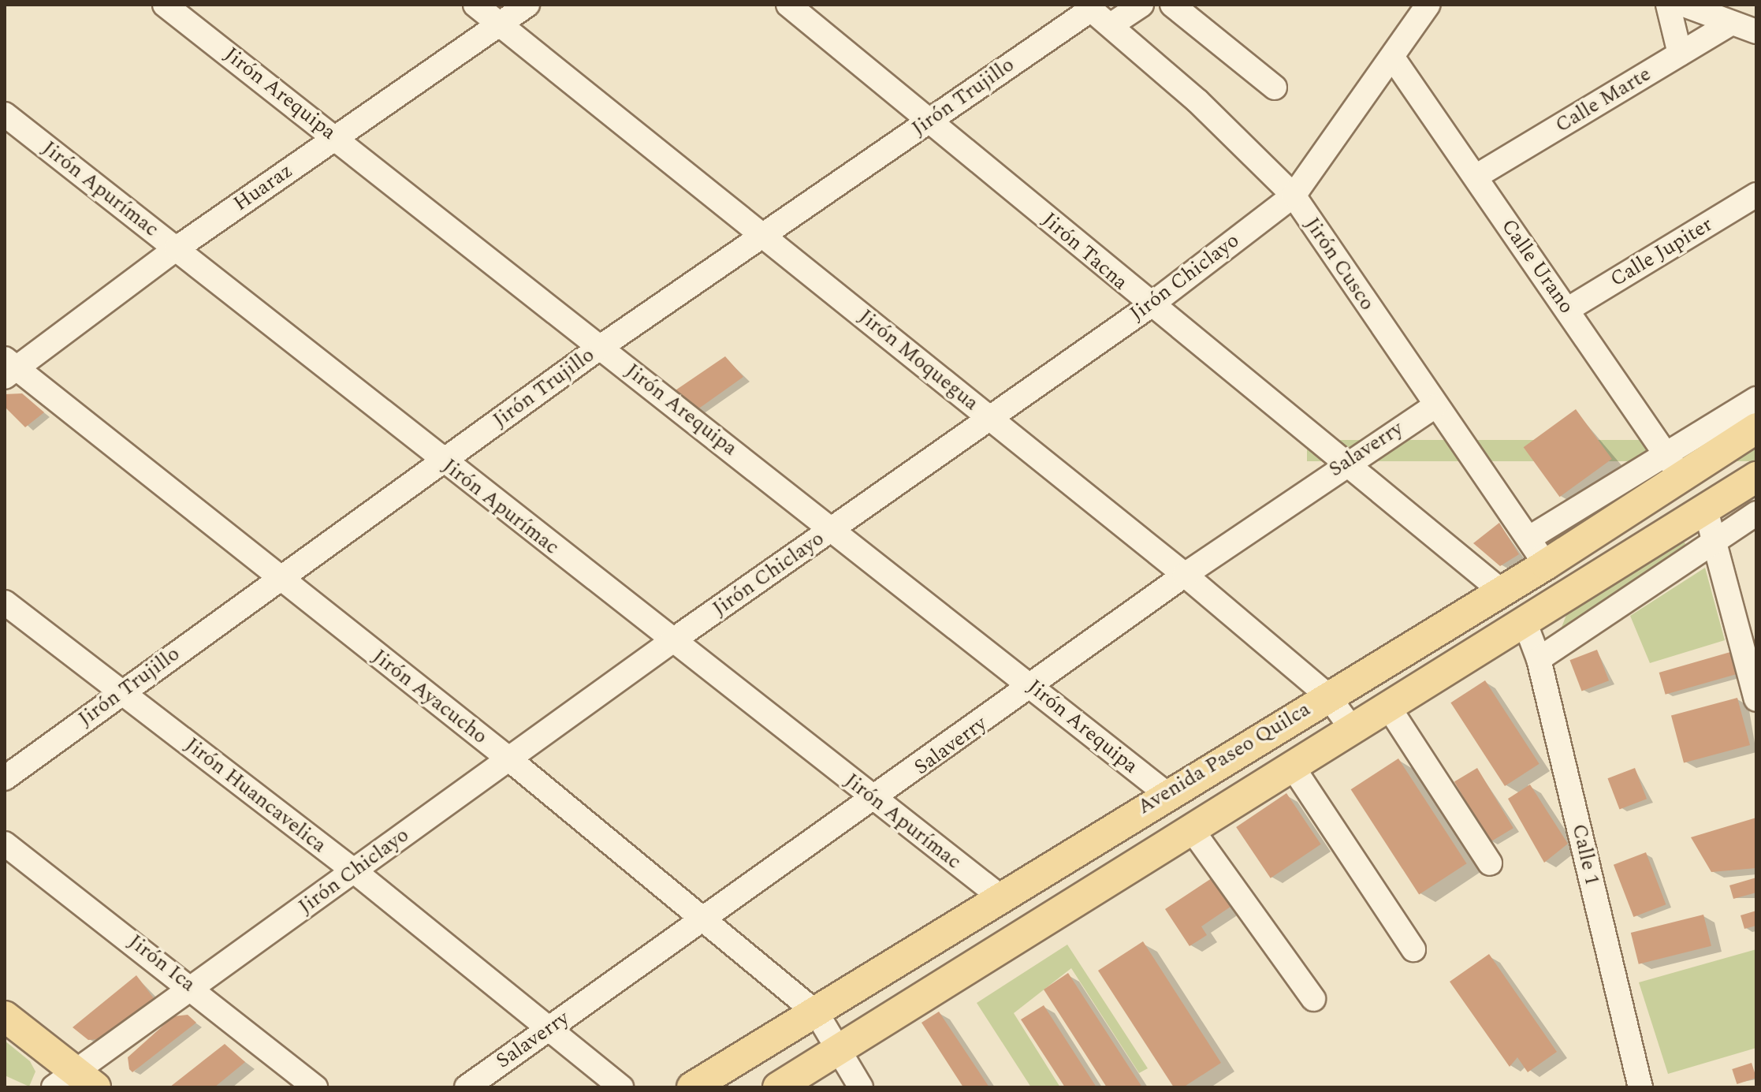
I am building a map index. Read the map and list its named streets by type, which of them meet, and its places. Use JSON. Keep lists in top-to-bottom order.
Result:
{
  "streets": {
    "main road": ["Avenida Paseo Quilca"],
    "street": [
      "Jirón Arequipa",
      "Jirón Trujillo",
      "Calle Marte",
      "Huaraz",
      "Jirón Apurímac",
      "Jirón Tacna",
      "Calle Jupiter",
      "Jirón Cusco",
      "Calle Urano",
      "Jirón Chiclayo",
      "Jirón Moquegua",
      "Salaverry",
      "Jirón Ayacucho",
      "Jirón Huancavelica",
      "Calle 1",
      "Jirón Ica"
    ]
  },
  "crossings": [
    ["Jirón Arequipa", "Jirón Trujillo"],
    ["Jirón Arequipa", "Huaraz"],
    ["Jirón Arequipa", "Jirón Chiclayo"],
    ["Jirón Arequipa", "Salaverry"],
    ["Jirón Arequipa", "Avenida Paseo Quilca"],
    ["Jirón Trujillo", "Jirón Apurímac"],
    ["Jirón Trujillo", "Jirón Tacna"],
    ["Jirón Trujillo", "Jirón Cusco"],
    ["Jirón Trujillo", "Jirón Moquegua"],
    ["Jirón Trujillo", "Jirón Ayacucho"],
    ["Jirón Trujillo", "Jirón Huancavelica"],
    ["Calle Marte", "Calle Urano"],
    ["Huaraz", "Jirón Apurímac"],
    ["Huaraz", "Jirón Moquegua"],
    ["Huaraz", "Jirón Ayacucho"],
    ["Jirón Apurímac", "Jirón Chiclayo"],
    ["Jirón Apurímac", "Salaverry"],
    ["Jirón Apurímac", "Avenida Paseo Quilca"],
    ["Jirón Tacna", "Jirón Chiclayo"],
    ["Jirón Tacna", "Salaverry"],
    ["Jirón Tacna", "Avenida Paseo Quilca"],
    ["Calle Jupiter", "Calle Urano"],
    ["Jirón Cusco", "Jirón Chiclayo"],
    ["Jirón Cusco", "Salaverry"],
    ["Jirón Cusco", "Avenida Paseo Quilca"],
    ["Calle Urano", "Jirón Chiclayo"],
    ["Calle Urano", "Avenida Paseo Quilca"],
    ["Jirón Chiclayo", "Jirón Moquegua"],
    ["Jirón Chiclayo", "Jirón Ayacucho"],
    ["Jirón Chiclayo", "Jirón Huancavelica"],
    ["Jirón Chiclayo", "Jirón Ica"],
    ["Jirón Moquegua", "Salaverry"],
    ["Jirón Moquegua", "Avenida Paseo Quilca"],
    ["Salaverry", "Jirón Ayacucho"],
    ["Salaverry", "Jirón Huancavelica"],
    ["Jirón Ayacucho", "Avenida Paseo Quilca"],
    ["Avenida Paseo Quilca", "Calle 1"]
  ]
}
